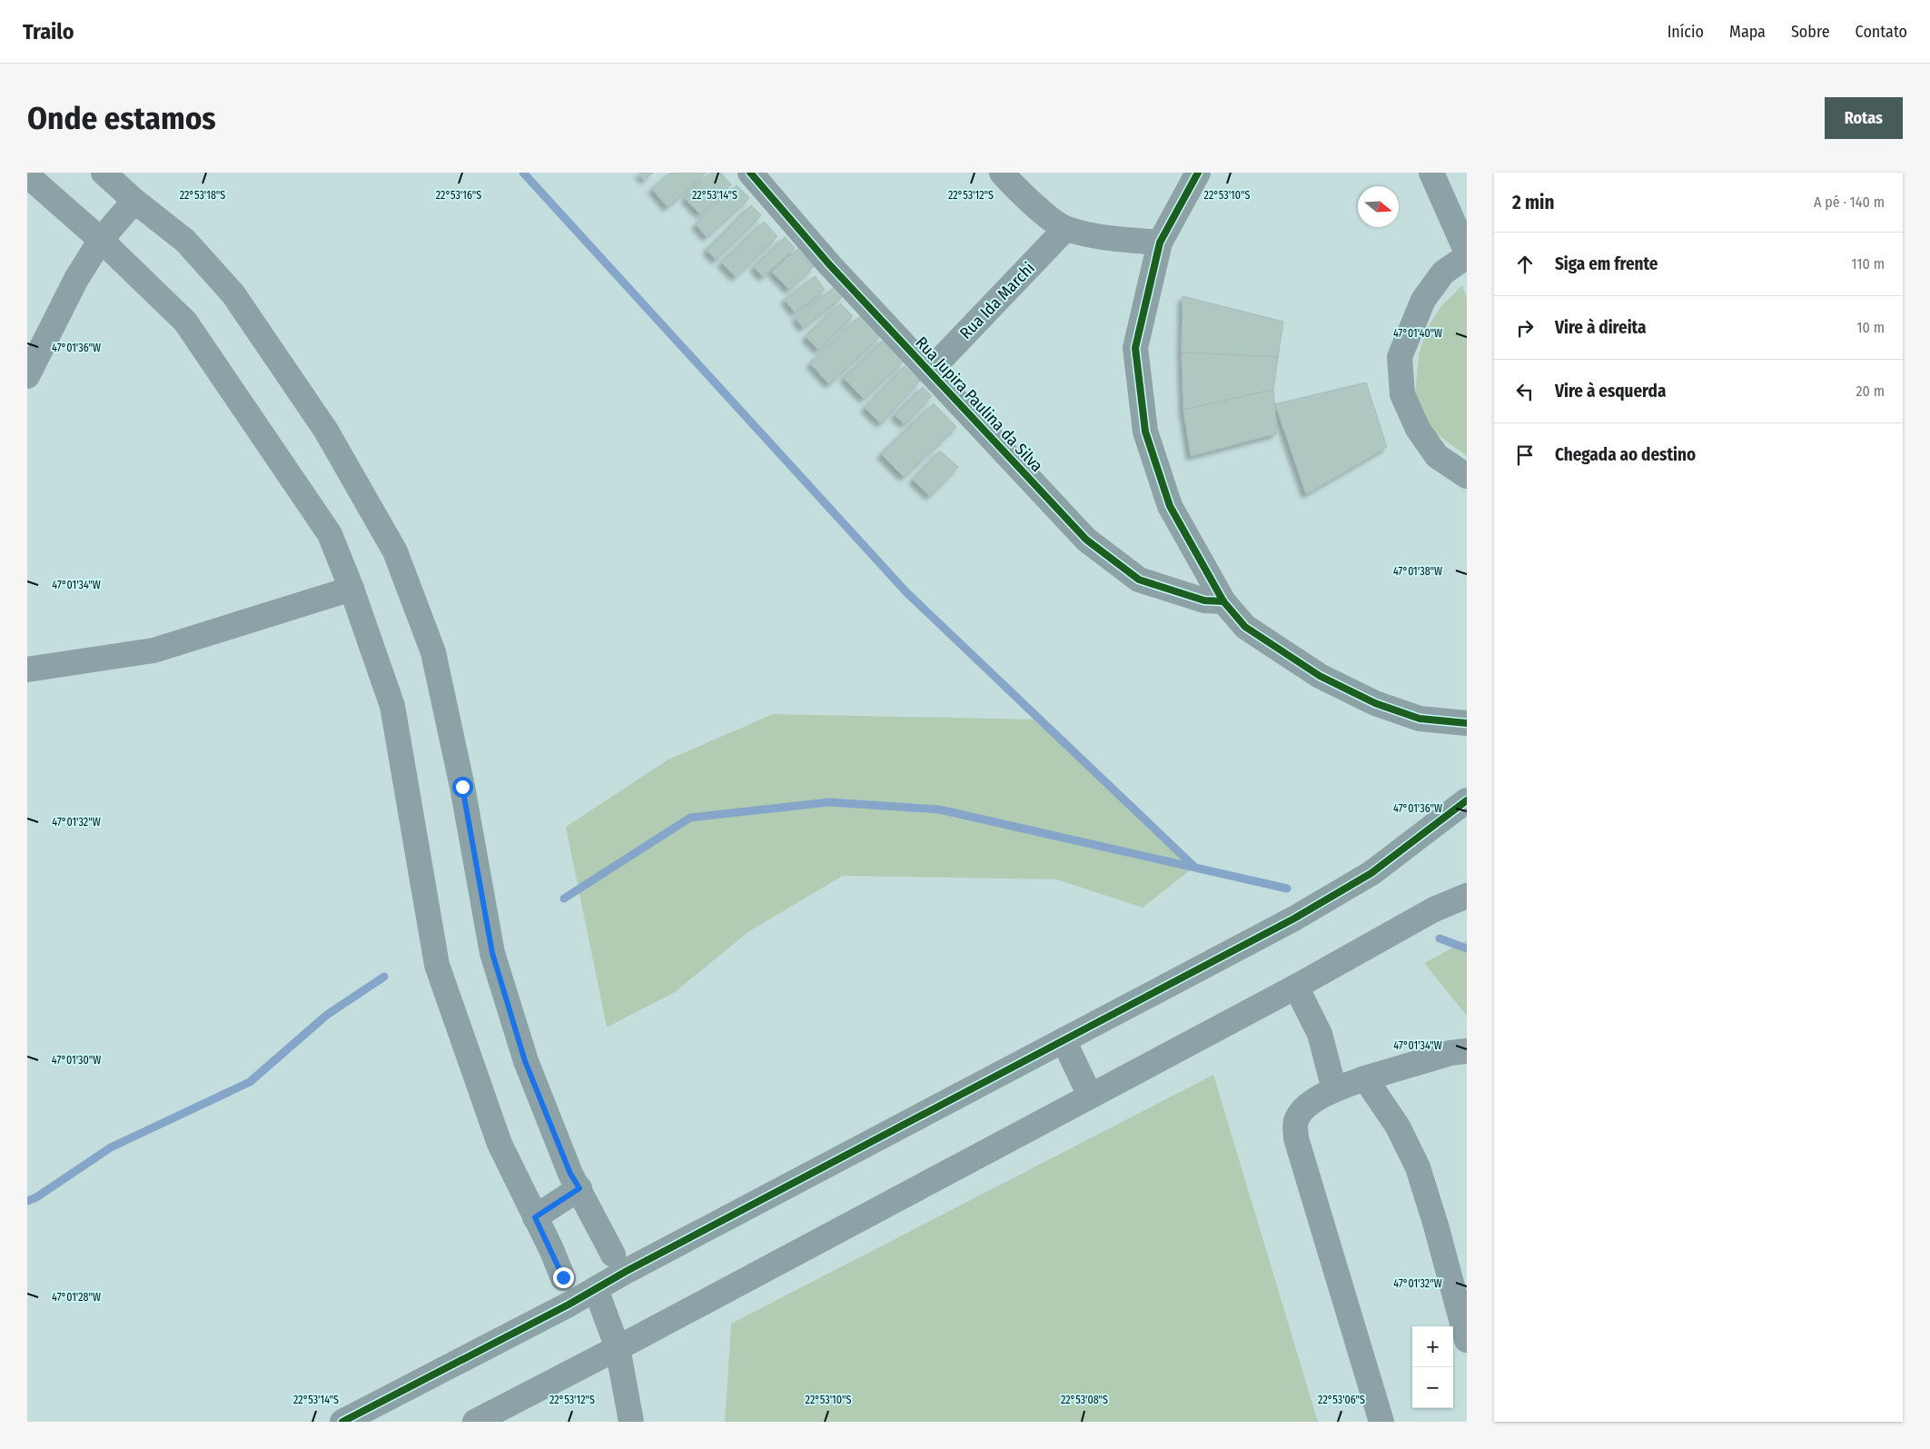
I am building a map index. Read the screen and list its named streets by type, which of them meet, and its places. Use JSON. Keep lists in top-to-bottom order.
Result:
{
  "streets": {
    "street": ["Rua Ida Marchi", "Rua Jupira Paulina da Silva"]
  },
  "crossings": [
    ["Rua Ida Marchi", "Rua Jupira Paulina da Silva"]
  ],
  "north": "right",
  "page": {
    "header": "Trailo",
    "nav": [
      "Início",
      "Mapa",
      "Sobre",
      "Contato"
    ],
    "buttons": "Rotas",
    "title": "Onde estamos",
    "heading": ["2 min", "A pé · 140 m"],
    "list": [
      ["Siga em frente", "110 m"],
      ["Vire à direita", "10 m"],
      ["Vire à esquerda", "20 m"],
      "Chegada ao destino"
    ],
    "map_buttons": ["+", "−"]
  },
  "coordinates": [
    "22°53'18\"S",
    "22°53'16\"S",
    "22°53'14\"S",
    "22°53'12\"S",
    "22°53'10\"S",
    "47°01'40\"W",
    "47°01'36\"W",
    "47°01'38\"W",
    "47°01'34\"W",
    "47°01'32\"W",
    "47°01'30\"W",
    "47°01'28\"W",
    "22°53'08\"S",
    "22°53'06\"S"
  ]
}
